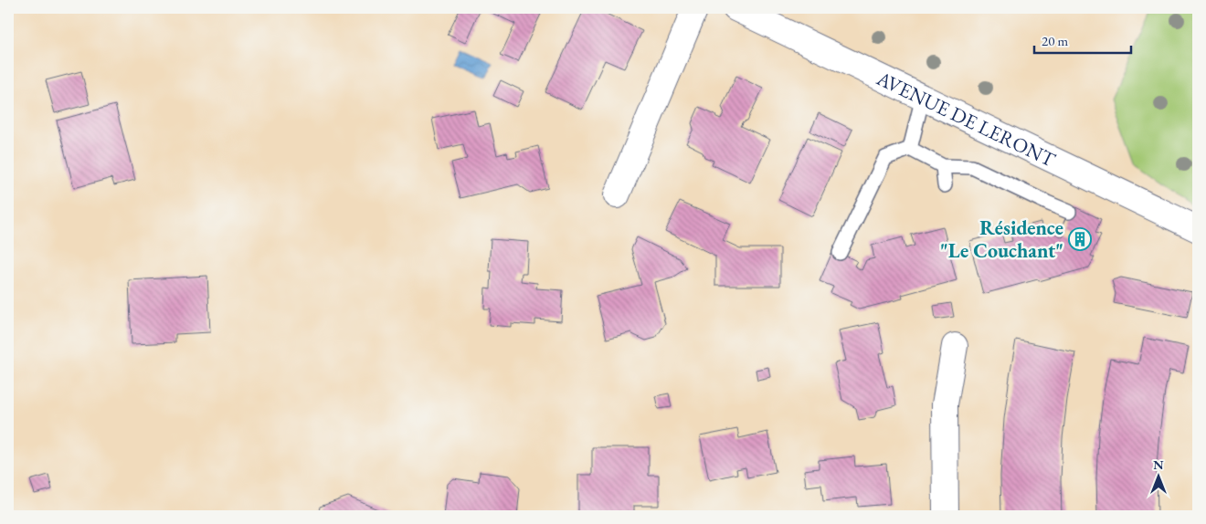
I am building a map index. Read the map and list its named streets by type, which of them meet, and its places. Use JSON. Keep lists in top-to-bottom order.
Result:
{
  "streets": {
    "street": ["AVENUE DE LERONT"]
  },
  "places": {
    "building": ["Résidence \"Le Couchant\""]
  },
  "scale_bar": "20 m",
  "north": "top"
}
